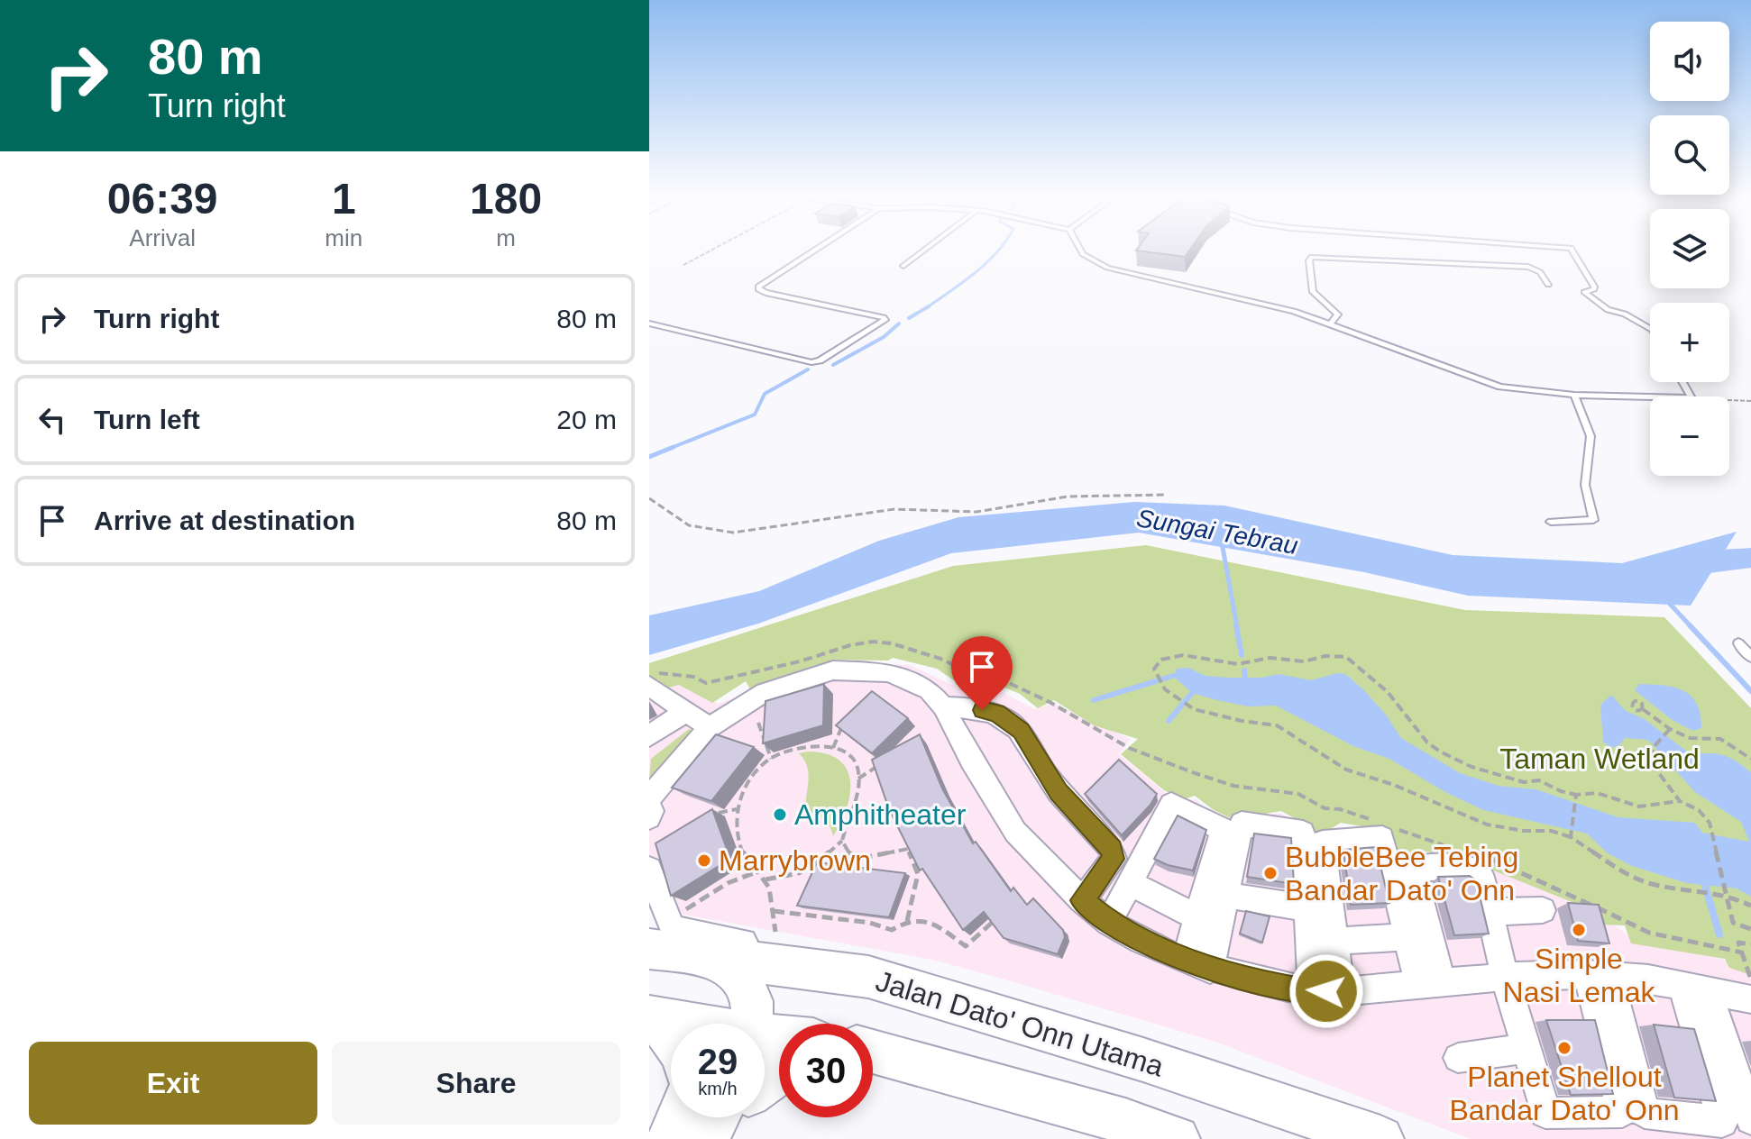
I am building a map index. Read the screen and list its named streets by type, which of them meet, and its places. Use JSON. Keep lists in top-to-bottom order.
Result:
{
  "streets": {
    "main road": ["Jalan Dato' Onn Utama"]
  },
  "water": ["Sungai Tebrau"],
  "parks": ["Taman Wetland"],
  "places": [
    "Amphitheater",
    "Marrybrown",
    "BubbleBee Tebing Bandar Dato' Onn",
    "Simple Nasi Lemak",
    "Planet Shellout Bandar Dato' Onn"
  ],
  "page": {
    "turn": ["80 m", "Turn right"],
    "map_buttons": ["+", "−"],
    "eta": [
      "06:39",
      "Arrival",
      "1",
      "min",
      "180",
      "m"
    ],
    "list": [
      {
        "name": "Turn right",
        "value": "80 m"
      },
      {
        "name": "Turn left",
        "value": "20 m"
      },
      {
        "name": "Arrive at destination",
        "value": "80 m"
      }
    ],
    "speed": "29 km/h",
    "limit": "30",
    "buttons": ["Exit", "Share"]
  }
}
